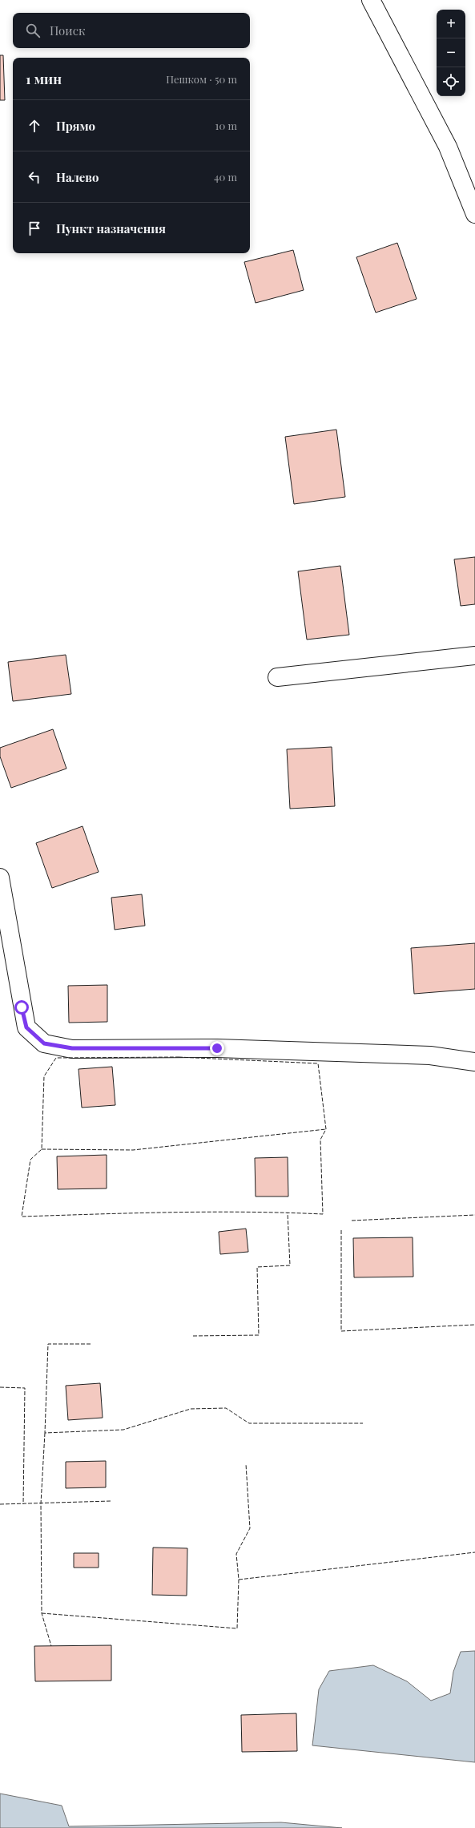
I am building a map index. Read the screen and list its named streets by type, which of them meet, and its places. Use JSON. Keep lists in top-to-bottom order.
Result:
{
  "page": {
    "map_buttons": ["+", "−"],
    "search": "Поиск",
    "heading": ["1 мин", "Пешком · 50 m"],
    "list": [
      ["Прямо", "10 m"],
      ["Налево", "40 m"],
      "Пункт назначения"
    ]
  }
}
